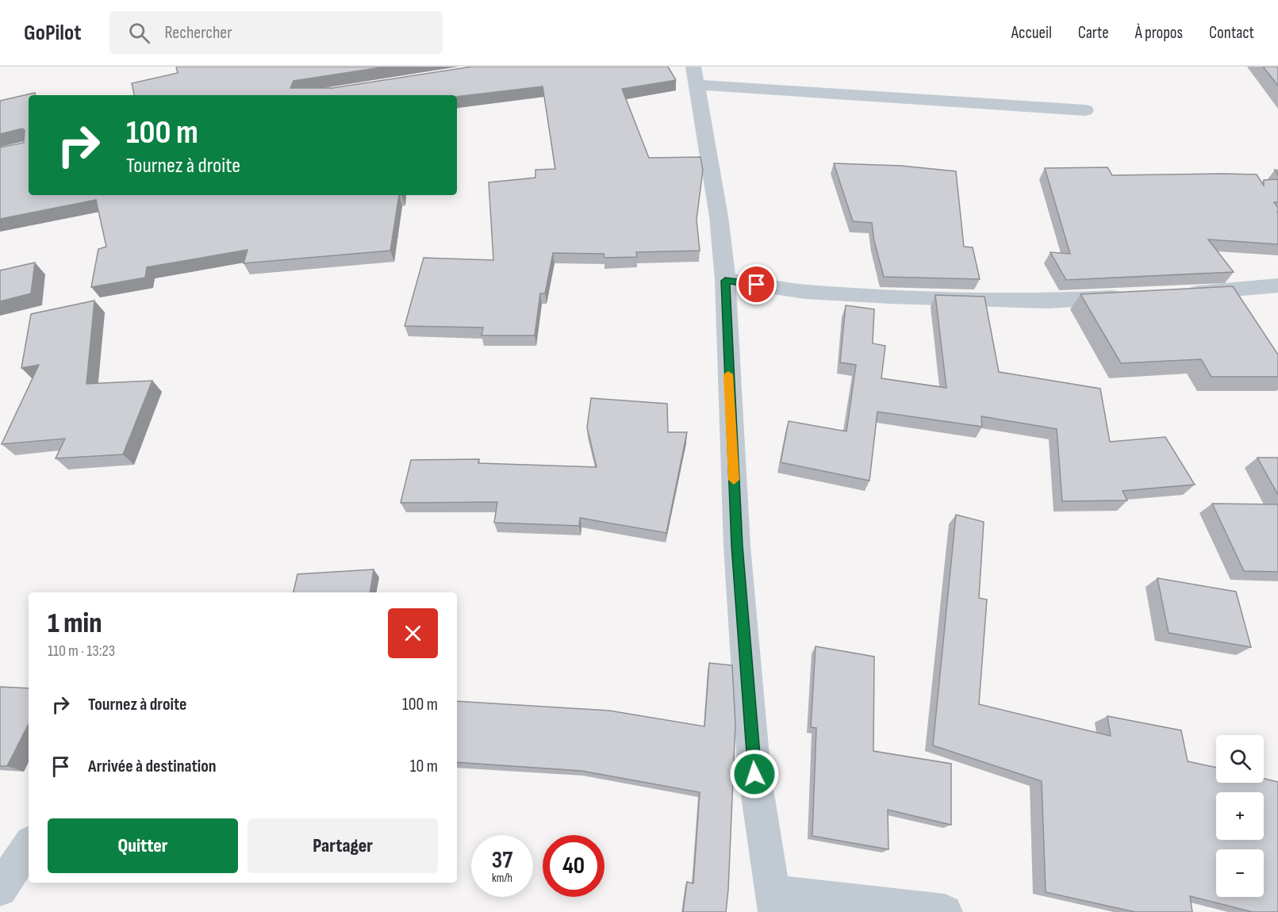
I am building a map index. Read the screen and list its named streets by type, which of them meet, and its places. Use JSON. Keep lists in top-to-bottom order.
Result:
{
  "page": {
    "header": "GoPilot",
    "search": "Rechercher",
    "nav": [
      "Accueil",
      "Carte",
      "À propos",
      "Contact"
    ],
    "turn": ["100 m", "Tournez à droite"],
    "heading": ["1 min", "110 m · 13:23"],
    "list": [
      {
        "name": "Tournez à droite",
        "value": "100 m"
      },
      {
        "name": "Arrivée à destination",
        "value": "10 m"
      }
    ],
    "map_buttons": ["+", "−"],
    "buttons": ["Quitter", "Partager"],
    "speed": "37 km/h",
    "limit": "40"
  }
}
